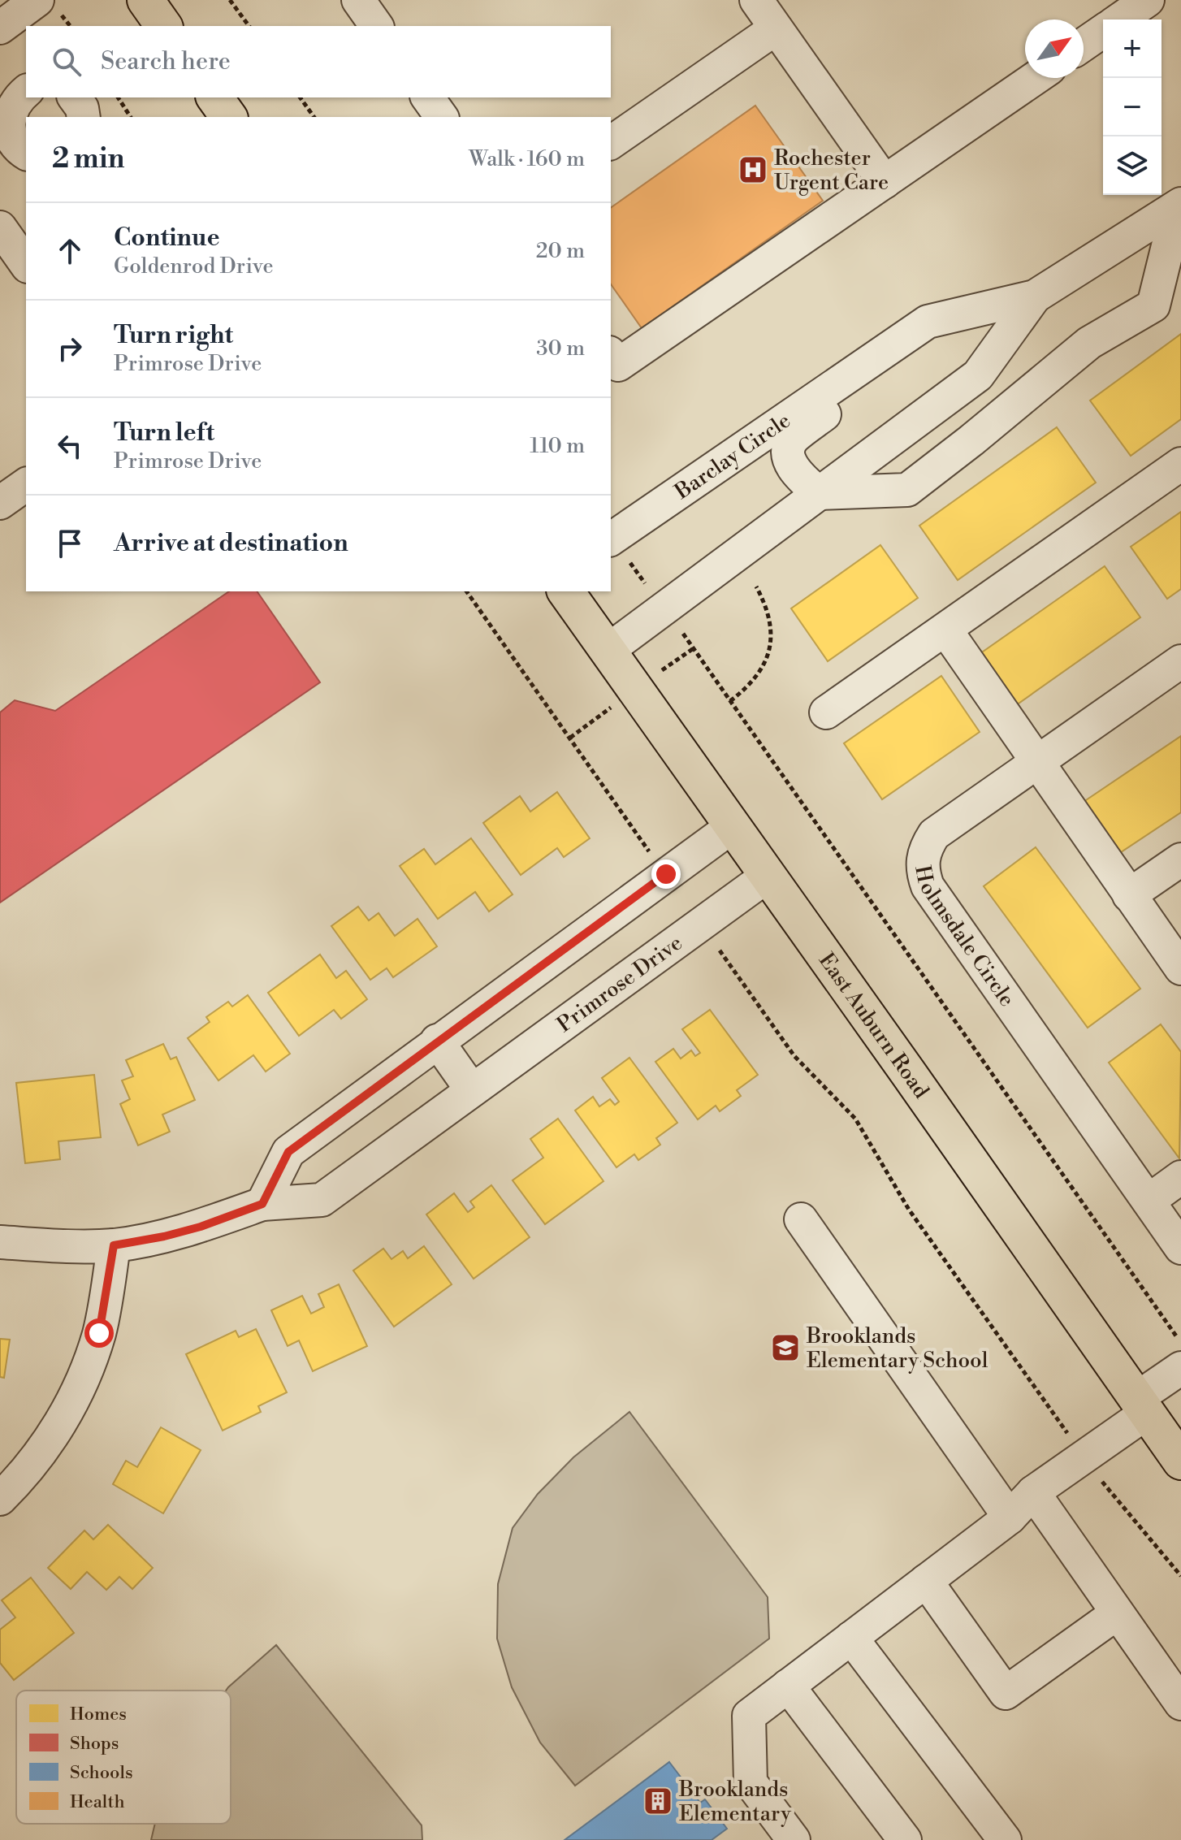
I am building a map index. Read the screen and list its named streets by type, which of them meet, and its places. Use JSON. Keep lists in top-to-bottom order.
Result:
{
  "streets": {
    "main road": ["East Auburn Road"],
    "street": ["Barclay Circle", "Holmsdale Circle", "Primrose Drive"]
  },
  "crossings": [
    ["Barclay Circle", "East Auburn Road"],
    ["Primrose Drive", "East Auburn Road"]
  ],
  "places": {
    "hospital": ["Rochester Urgent Care"],
    "school or university": ["Brooklands Elementary School"],
    "building": ["Brooklands Elementary"]
  },
  "legend": [
    "Homes",
    "Shops",
    "Schools",
    "Health"
  ],
  "north": "top right",
  "page": {
    "map_buttons": ["+", "−"],
    "search": "Search here",
    "heading": ["2 min", "Walk · 160 m"],
    "list": [
      ["Continue", "Goldenrod Drive", "20 m"],
      ["Turn right", "Primrose Drive", "30 m"],
      ["Turn left", "Primrose Drive", "110 m"],
      "Arrive at destination"
    ]
  }
}
